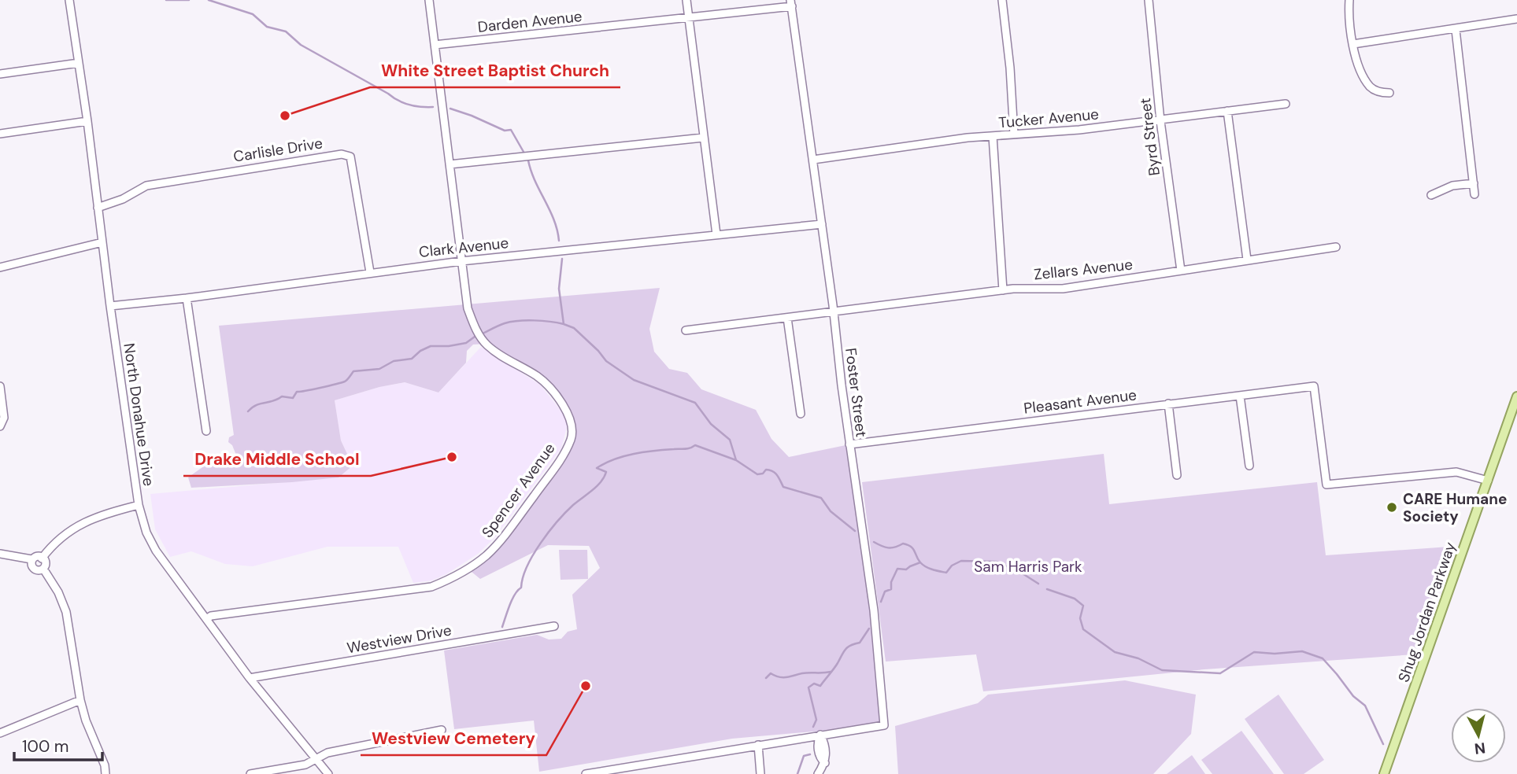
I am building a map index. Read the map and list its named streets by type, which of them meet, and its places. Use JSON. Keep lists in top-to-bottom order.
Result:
{
  "streets": {
    "main road": ["Shug Jordan Parkway"],
    "street": [
      "Darden Avenue",
      "Tucker Avenue",
      "Byrd Street",
      "Carlisle Drive",
      "Clark Avenue",
      "Zellars Avenue",
      "Foster Street",
      "Pleasant Avenue",
      "North Donahue Drive",
      "Spencer Avenue",
      "Westview Drive"
    ]
  },
  "crossings": [
    ["Darden Avenue", "Foster Street"],
    ["Darden Avenue", "Spencer Avenue"],
    ["Tucker Avenue", "Byrd Street"],
    ["Tucker Avenue", "Foster Street"],
    ["Byrd Street", "Zellars Avenue"],
    ["Carlisle Drive", "Clark Avenue"],
    ["Carlisle Drive", "North Donahue Drive"],
    ["Clark Avenue", "Foster Street"],
    ["Clark Avenue", "North Donahue Drive"],
    ["Clark Avenue", "Spencer Avenue"],
    ["Zellars Avenue", "Foster Street"],
    ["Foster Street", "Pleasant Avenue"],
    ["Pleasant Avenue", "Shug Jordan Parkway"],
    ["North Donahue Drive", "Spencer Avenue"],
    ["North Donahue Drive", "Westview Drive"]
  ],
  "parks": ["Sam Harris Park"],
  "places": [
    "White Street Baptist Church",
    "Drake Middle School",
    "CARE Humane Society",
    "Westview Cemetery"
  ],
  "scale_bar": "100 m",
  "north": "bottom"
}
